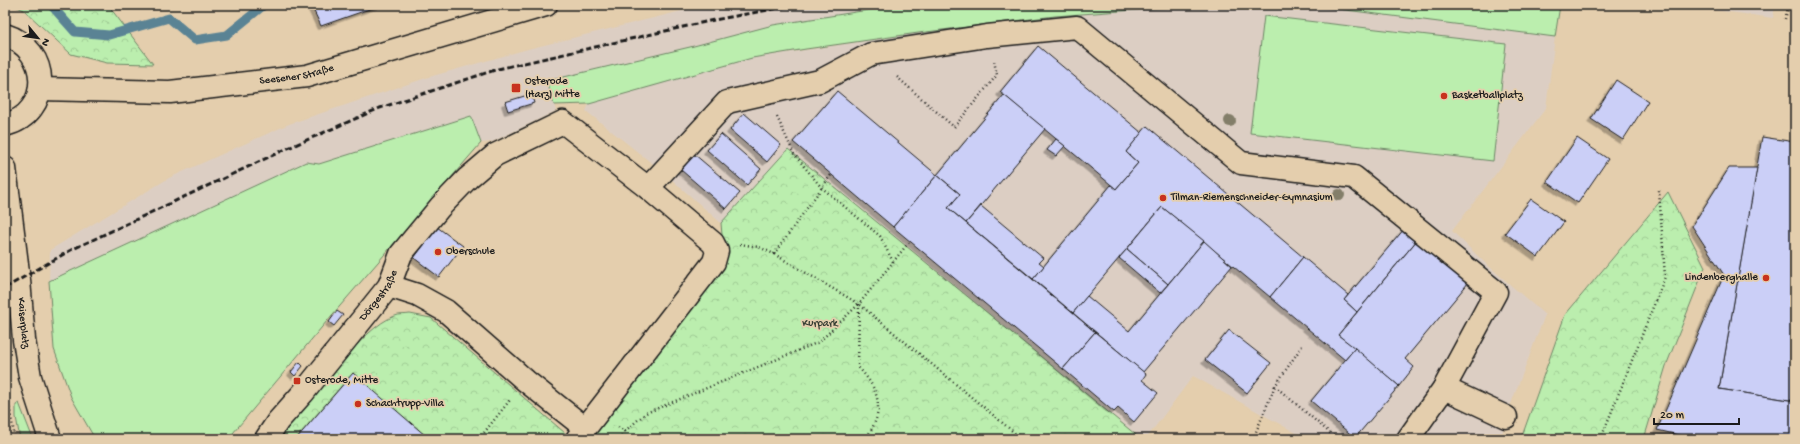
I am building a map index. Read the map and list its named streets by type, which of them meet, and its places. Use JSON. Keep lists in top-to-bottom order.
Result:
{
  "streets": {
    "street": ["Seesener Straße", "Dörgestraße", "Kaiserplatz"]
  },
  "parks": ["Kurpark"],
  "places": {
    "transit": ["Osterode (Harz) Mitte", "Osterode, Mitte"],
    "other": [
      "Basketballplatz",
      "Tilman-Riemenschneider-Gymnasium",
      "Oberschule",
      "Lindenberghalle",
      "Schachtrupp-Villa"
    ]
  },
  "scale_bar": "20 m",
  "north": "bottom right"
}
